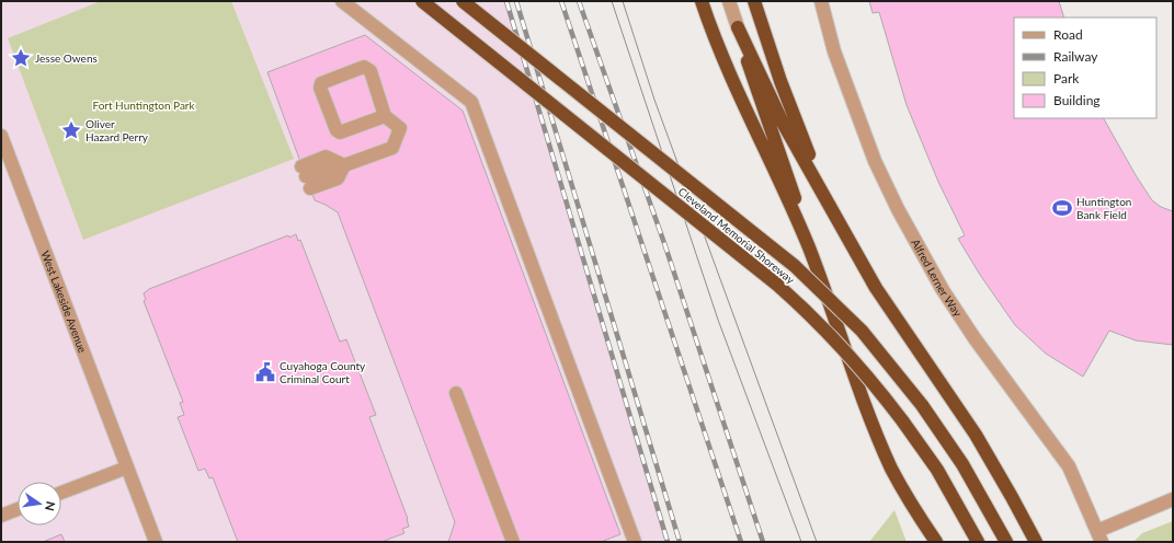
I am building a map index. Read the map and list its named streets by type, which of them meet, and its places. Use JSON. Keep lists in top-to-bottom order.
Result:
{
  "streets": {
    "highway": ["Cleveland Memorial Shoreway"],
    "street": ["Alfred Lerner Way", "West Lakeside Avenue"]
  },
  "parks": ["Fort Huntington Park"],
  "places": {
    "place": ["Jesse Owens", "Oliver Hazard Perry"],
    "sports": ["Huntington Bank Field"],
    "public building": ["Cuyahoga County Criminal Court"]
  },
  "legend": [
    "Road",
    "Railway",
    "Park",
    "Building"
  ],
  "north": "right"
}
